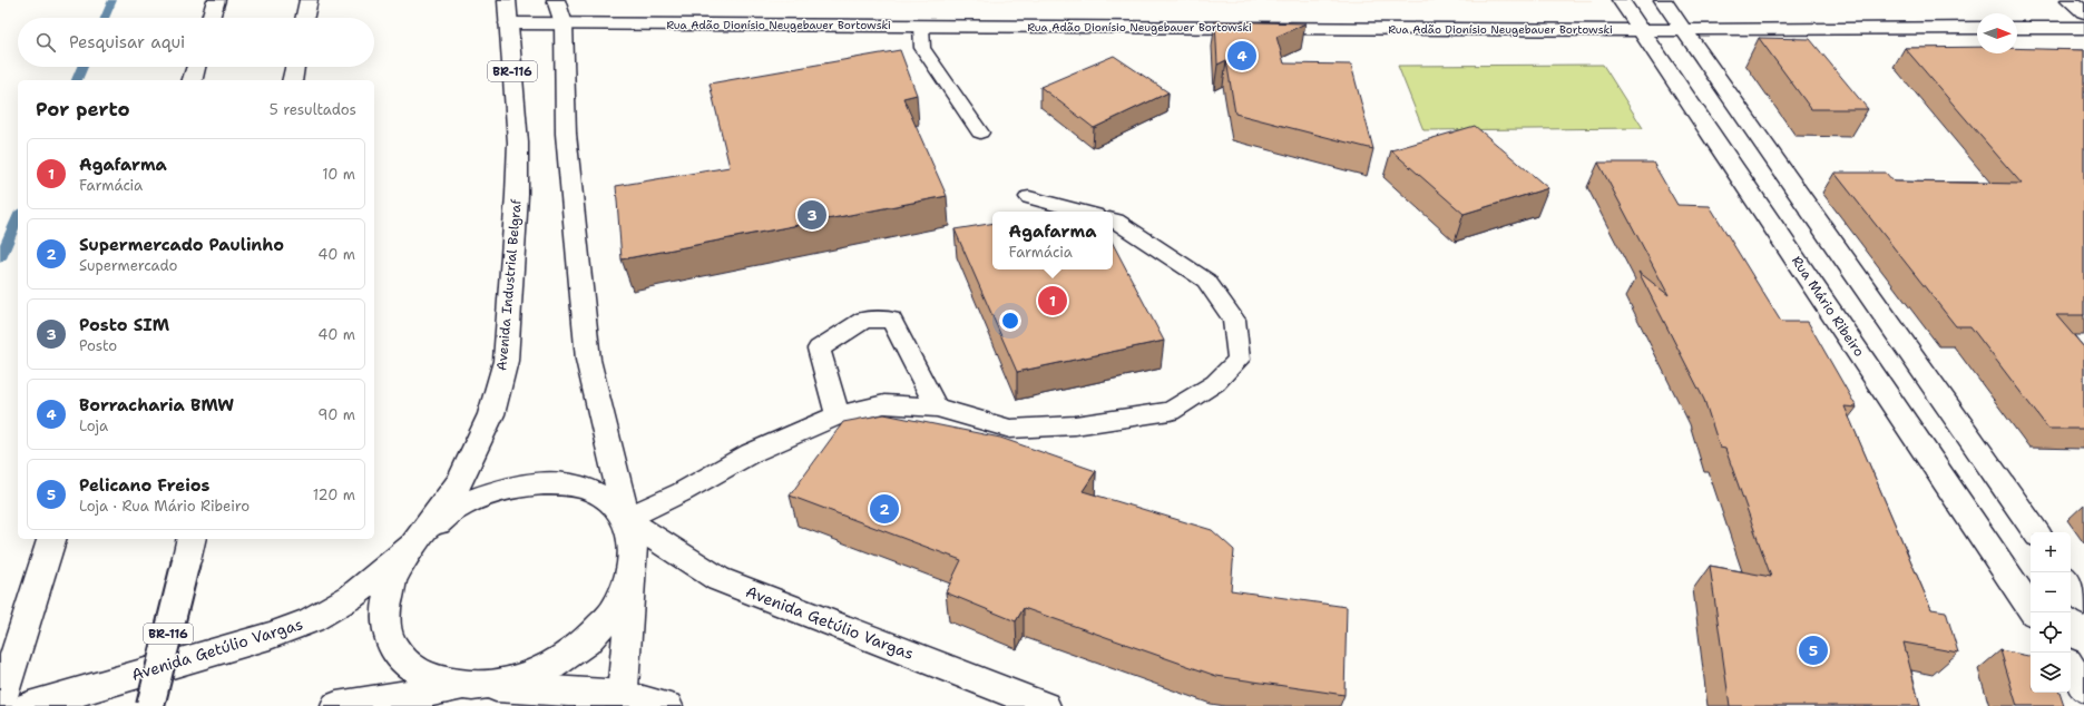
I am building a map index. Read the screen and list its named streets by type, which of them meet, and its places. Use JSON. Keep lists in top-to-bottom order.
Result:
{
  "streets": {
    "main road": [
      "Rua Adão Dionísio Neugebauer Bortowski",
      "BR-116",
      "Avenida Industrial Belgraf",
      "Rua Mário Ribeiro",
      "Avenida Getúlio Vargas"
    ]
  },
  "crossings": [
    ["Rua Adão Dionísio Neugebauer Bortowski", "Avenida Industrial Belgraf"],
    ["Rua Adão Dionísio Neugebauer Bortowski", "Rua Mário Ribeiro"],
    ["Avenida Industrial Belgraf", "Avenida Getúlio Vargas"]
  ],
  "north": "right",
  "page": {
    "search": "Pesquisar aqui",
    "pins": [
      "4",
      "3",
      "1",
      "2",
      "5"
    ],
    "heading": ["Por perto", "5 resultados"],
    "list": [
      {
        "mark": "1",
        "name": "Agafarma",
        "note": "Farmácia",
        "value": "10 m"
      },
      {
        "mark": "2",
        "name": "Supermercado Paulinho",
        "note": "Supermercado",
        "value": "40 m"
      },
      {
        "mark": "3",
        "name": "Posto SIM",
        "note": "Posto",
        "value": "40 m"
      },
      {
        "mark": "4",
        "name": "Borracharia BMW",
        "note": "Loja",
        "value": "90 m"
      },
      {
        "mark": "5",
        "name": "Pelicano Freios",
        "note": "Loja · Rua Mário Ribeiro",
        "value": "120 m"
      }
    ],
    "popup": ["Agafarma", "Farmácia"],
    "map_buttons": ["+", "−"]
  }
}
